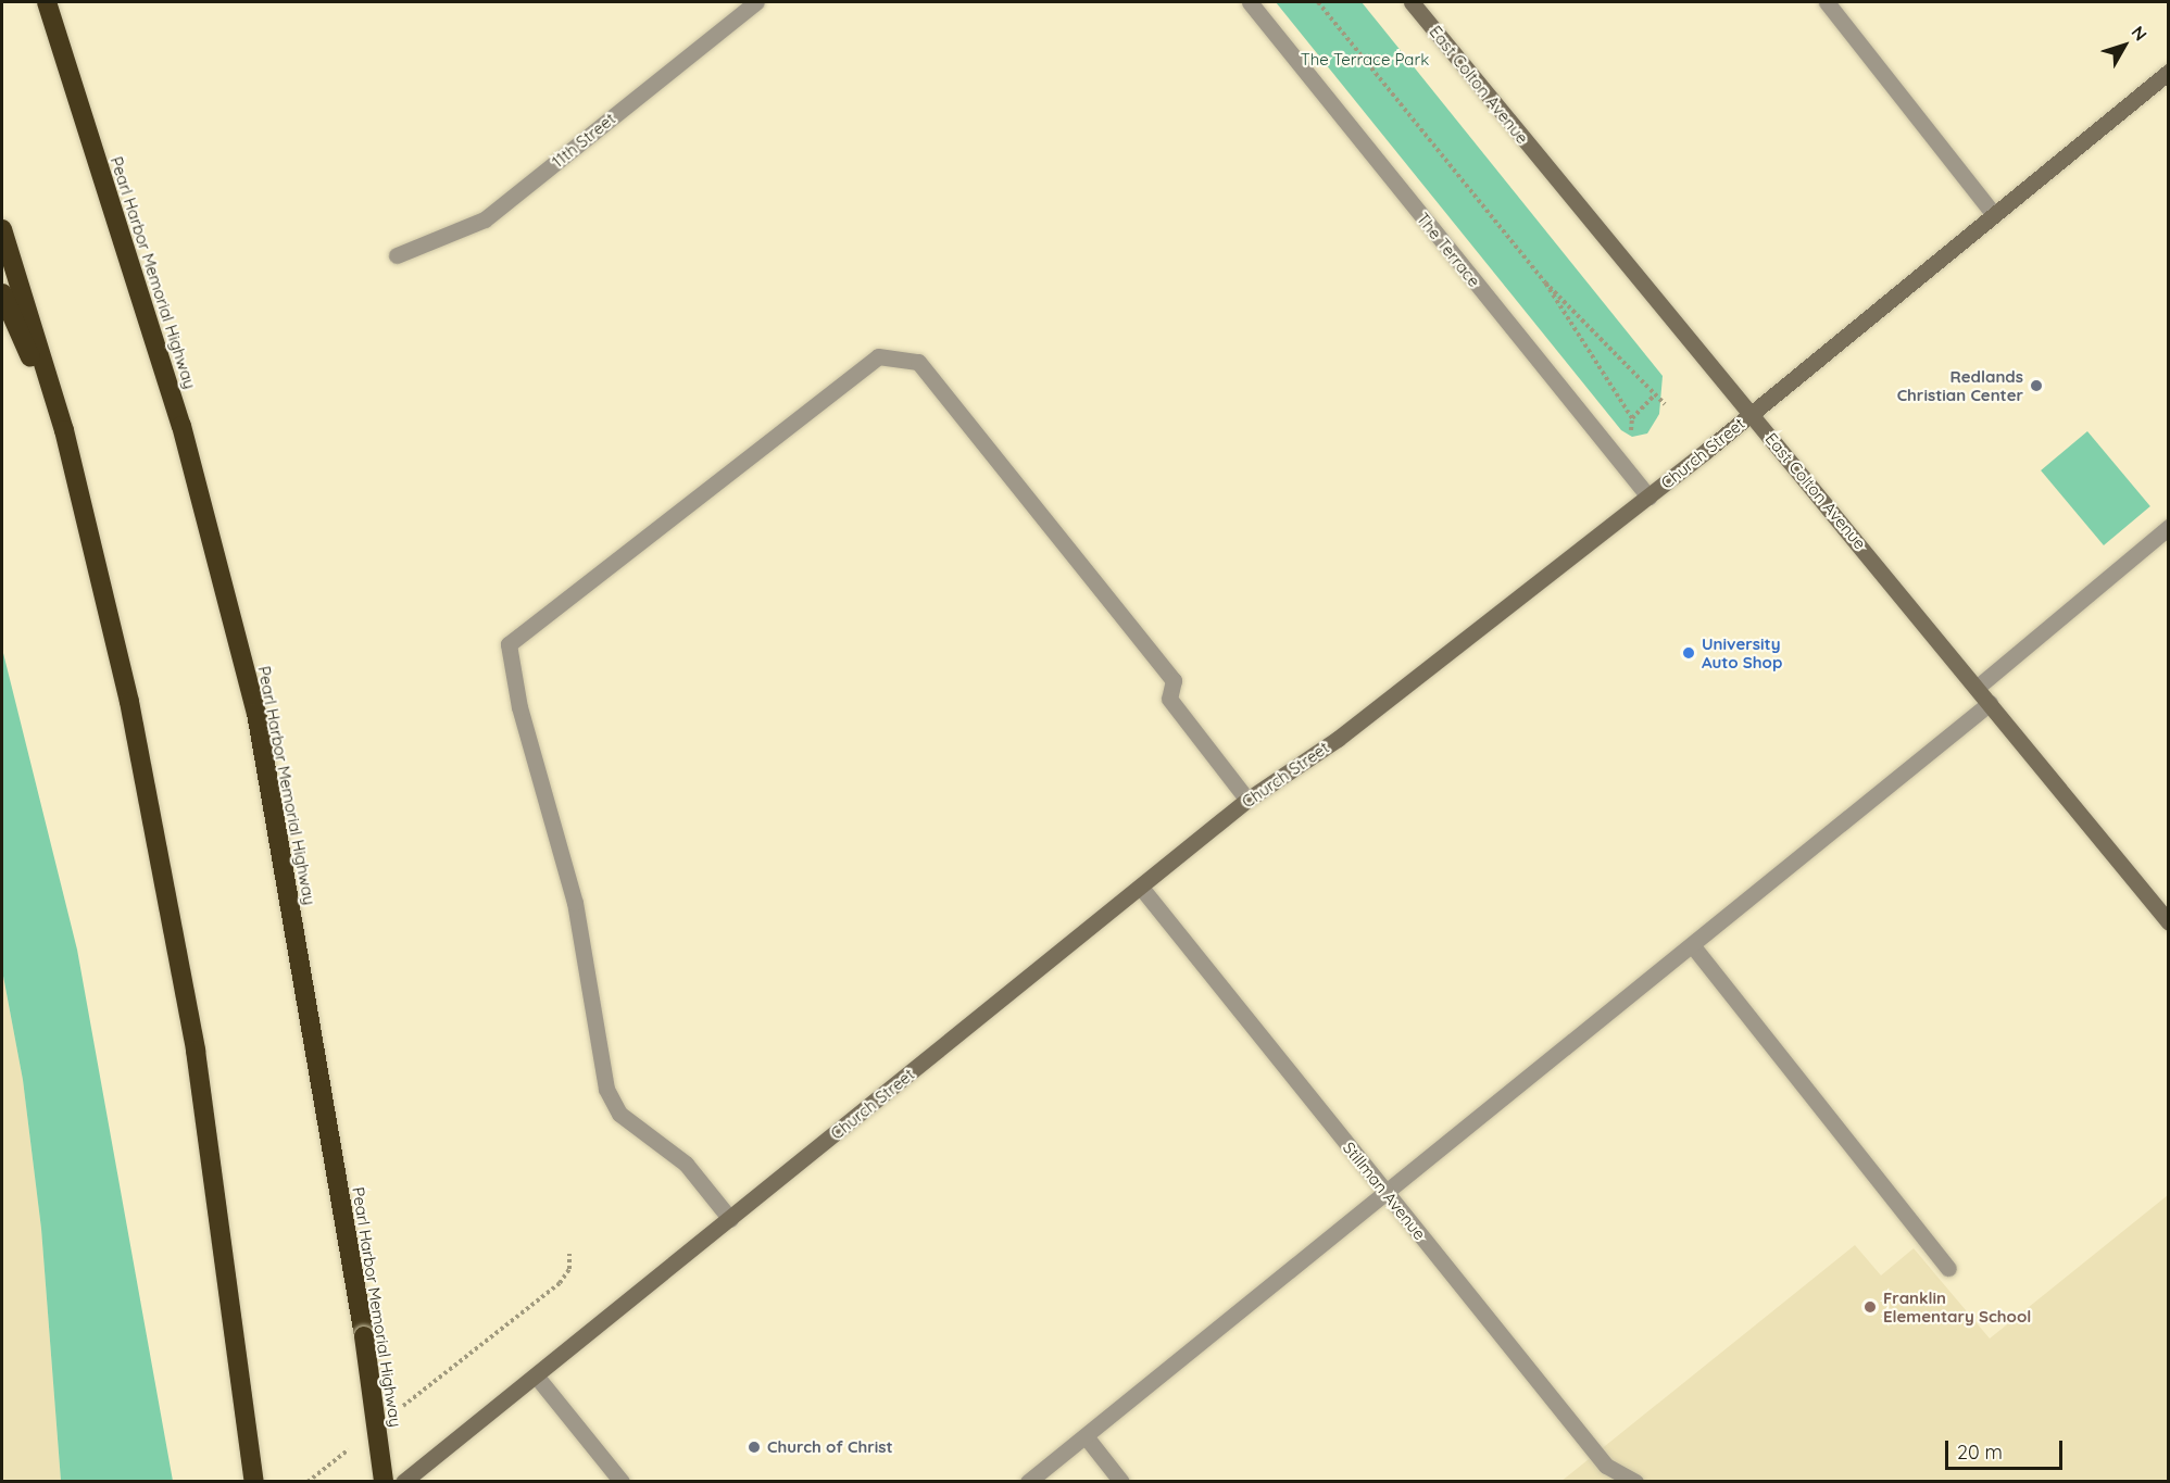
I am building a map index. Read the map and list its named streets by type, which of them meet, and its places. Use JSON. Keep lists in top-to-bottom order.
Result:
{
  "streets": {
    "highway": ["Pearl Harbor Memorial Highway"],
    "street": [
      "East Colton Avenue",
      "11th Street",
      "The Terrace",
      "Church Street",
      "Stillman Avenue"
    ]
  },
  "crossings": [
    ["East Colton Avenue", "Church Street"],
    ["The Terrace", "Church Street"],
    ["Church Street", "Stillman Avenue"]
  ],
  "parks": ["The Terrace Park"],
  "places": [
    "Redlands Christian Center",
    "University Auto Shop",
    "Franklin Elementary School",
    "Church of Christ"
  ],
  "scale_bar": "20 m",
  "north": "top right"
}
